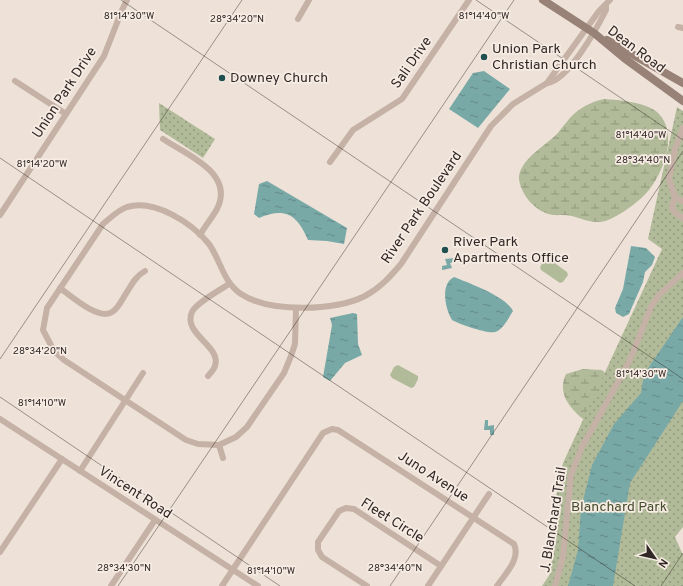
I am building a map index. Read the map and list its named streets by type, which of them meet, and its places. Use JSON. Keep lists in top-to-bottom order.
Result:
{
  "streets": {
    "main road": ["Dean Road"],
    "street": [
      "Sali Drive",
      "Union Park Drive",
      "River Park Boulevard",
      "Juno Avenue",
      "Vincent Road",
      "J. Blanchard Trail",
      "Fleet Circle"
    ]
  },
  "crossings": [
    ["Dean Road", "River Park Boulevard"],
    ["Juno Avenue", "Vincent Road"]
  ],
  "parks": ["Blanchard Park"],
  "places": ["Union Park Christian Church", "Downey Church", "River Park Apartments Office"],
  "north": "bottom right",
  "coordinates": [
    "81°14'30\"W",
    "81°14'40\"W",
    "28°34'20\"N",
    "28°34'40\"N",
    "81°14'20\"W",
    "81°14'10\"W",
    "28°34'30\"N"
  ]
}
